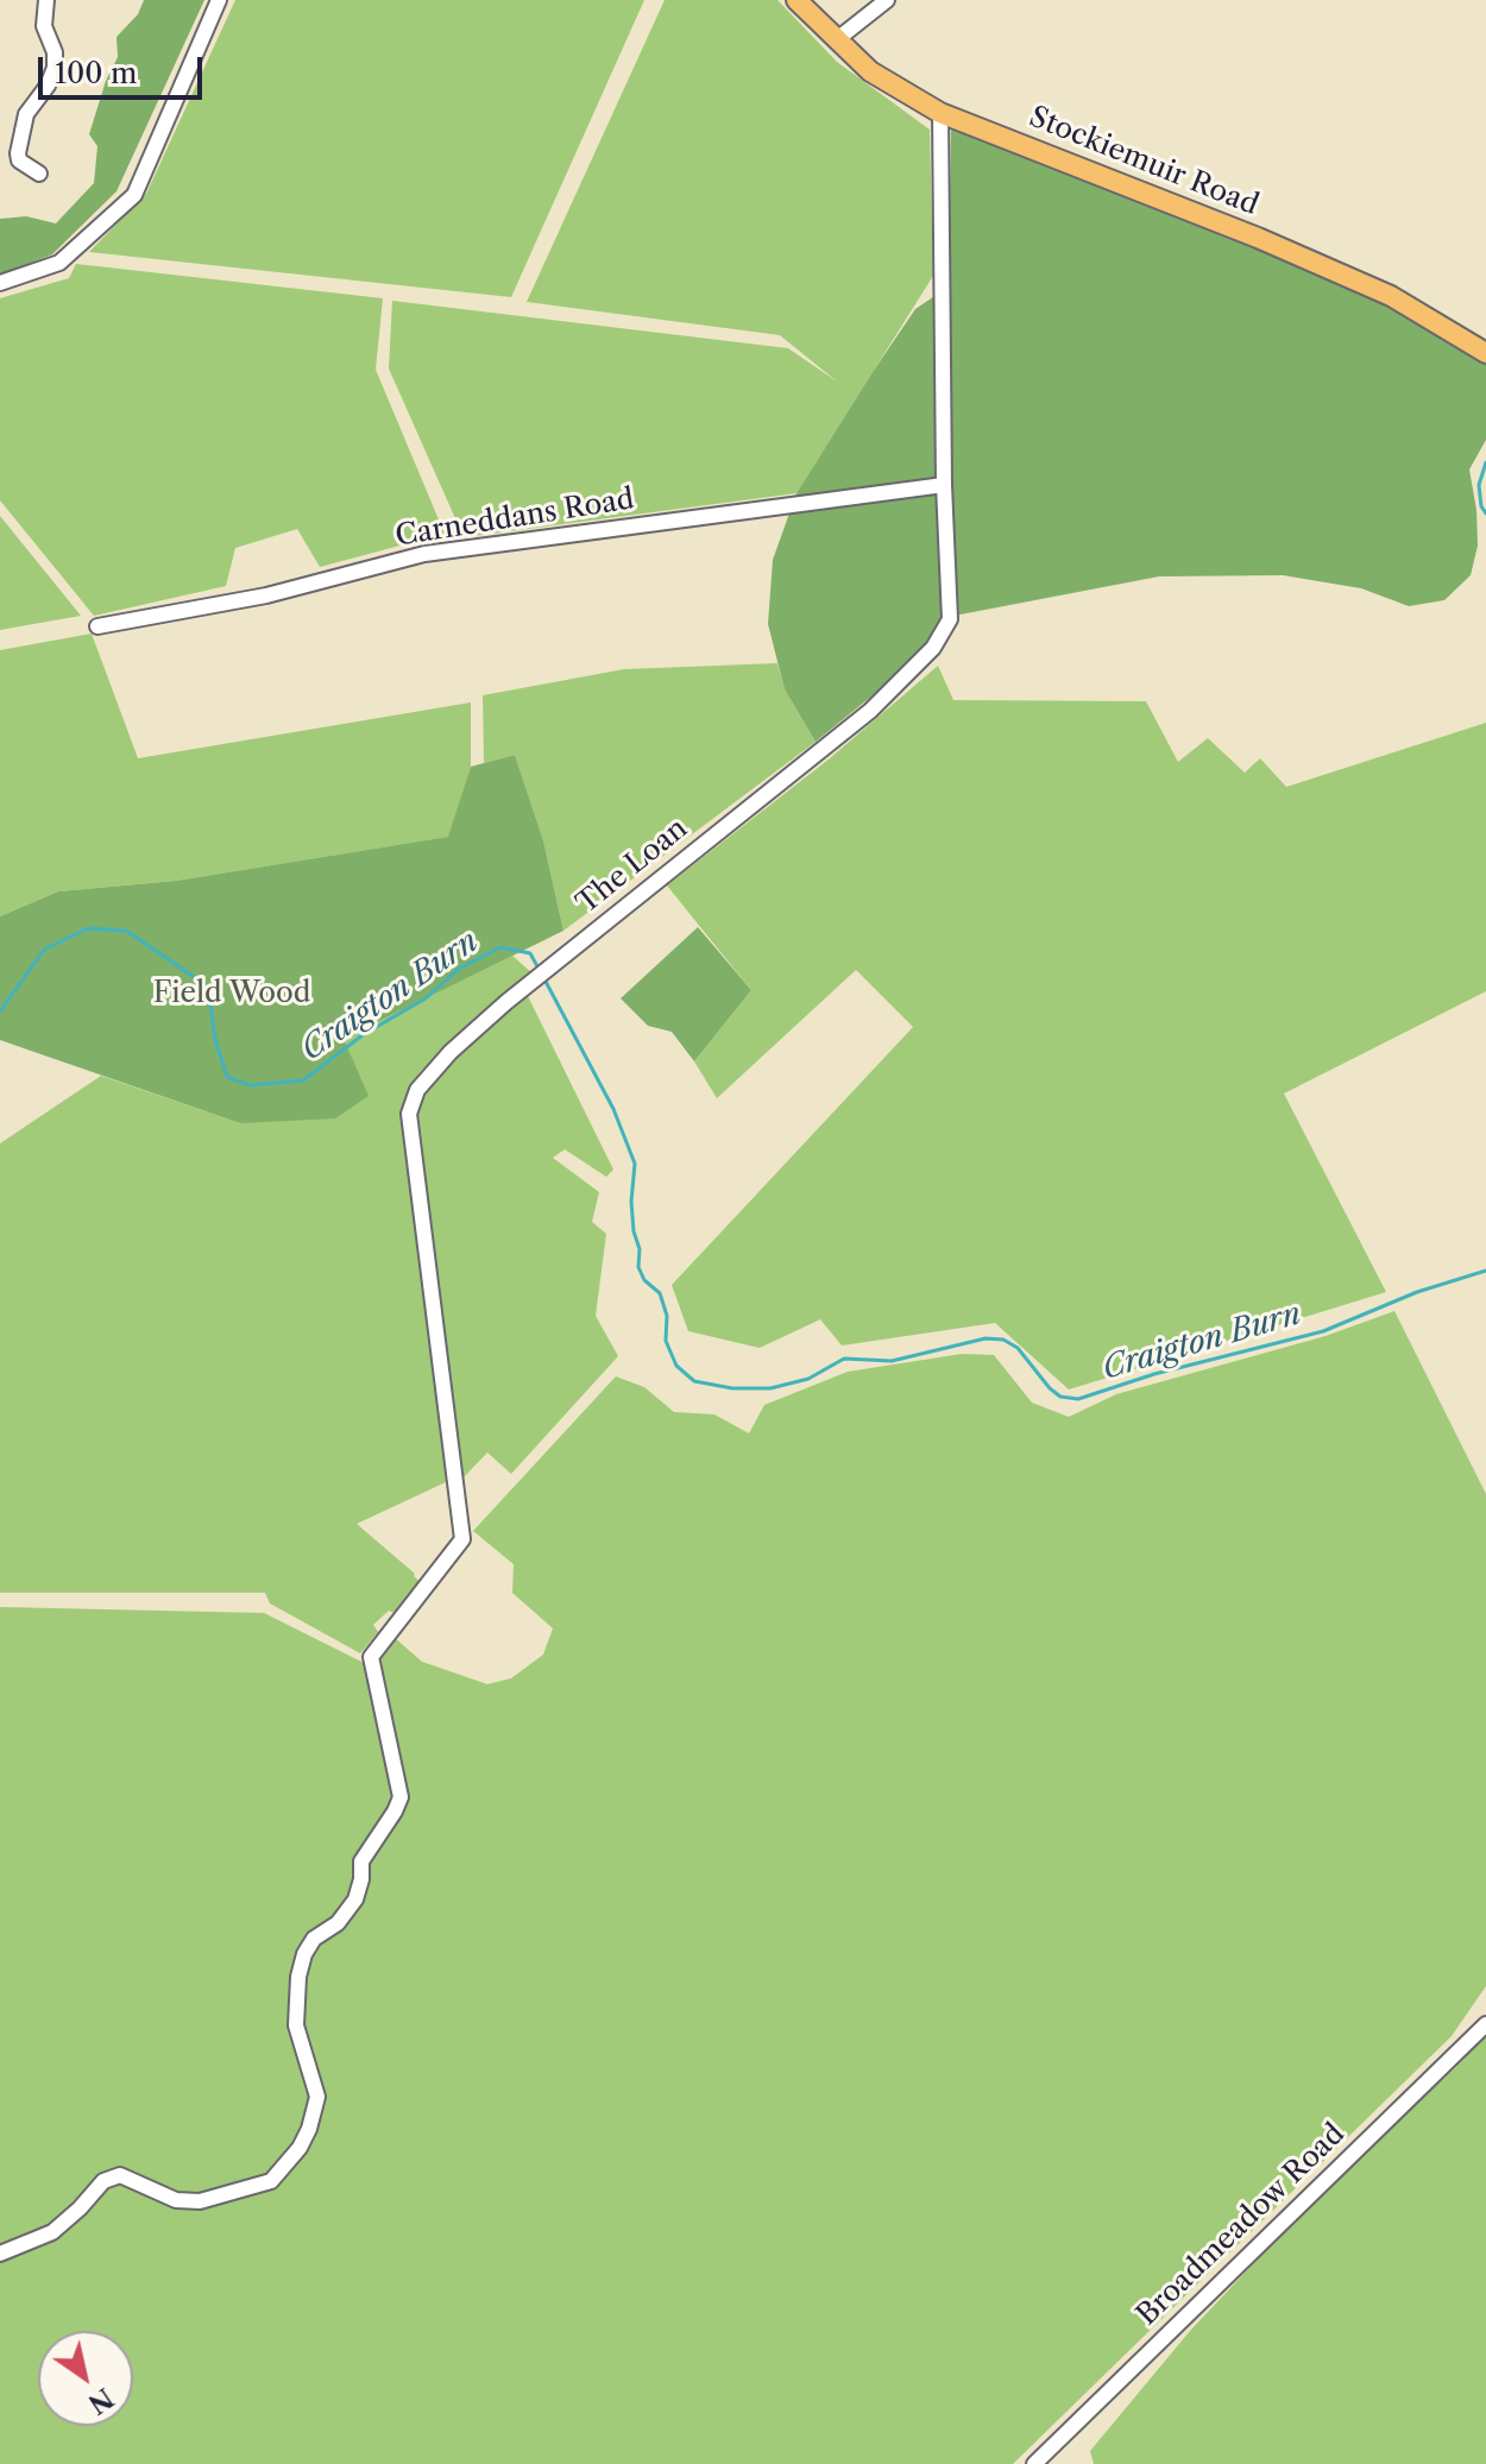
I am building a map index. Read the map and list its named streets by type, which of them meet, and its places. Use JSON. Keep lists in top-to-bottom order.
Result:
{
  "streets": {
    "main road": ["Stockiemuir Road"],
    "street": ["Carneddans Road", "The Loan", "Broadmeadow Road"]
  },
  "crossings": [
    ["Stockiemuir Road", "The Loan"],
    ["Carneddans Road", "The Loan"]
  ],
  "water": ["Craigton Burn"],
  "parks": ["Field Wood"],
  "scale_bar": "100 m",
  "north": "bottom right"
}
